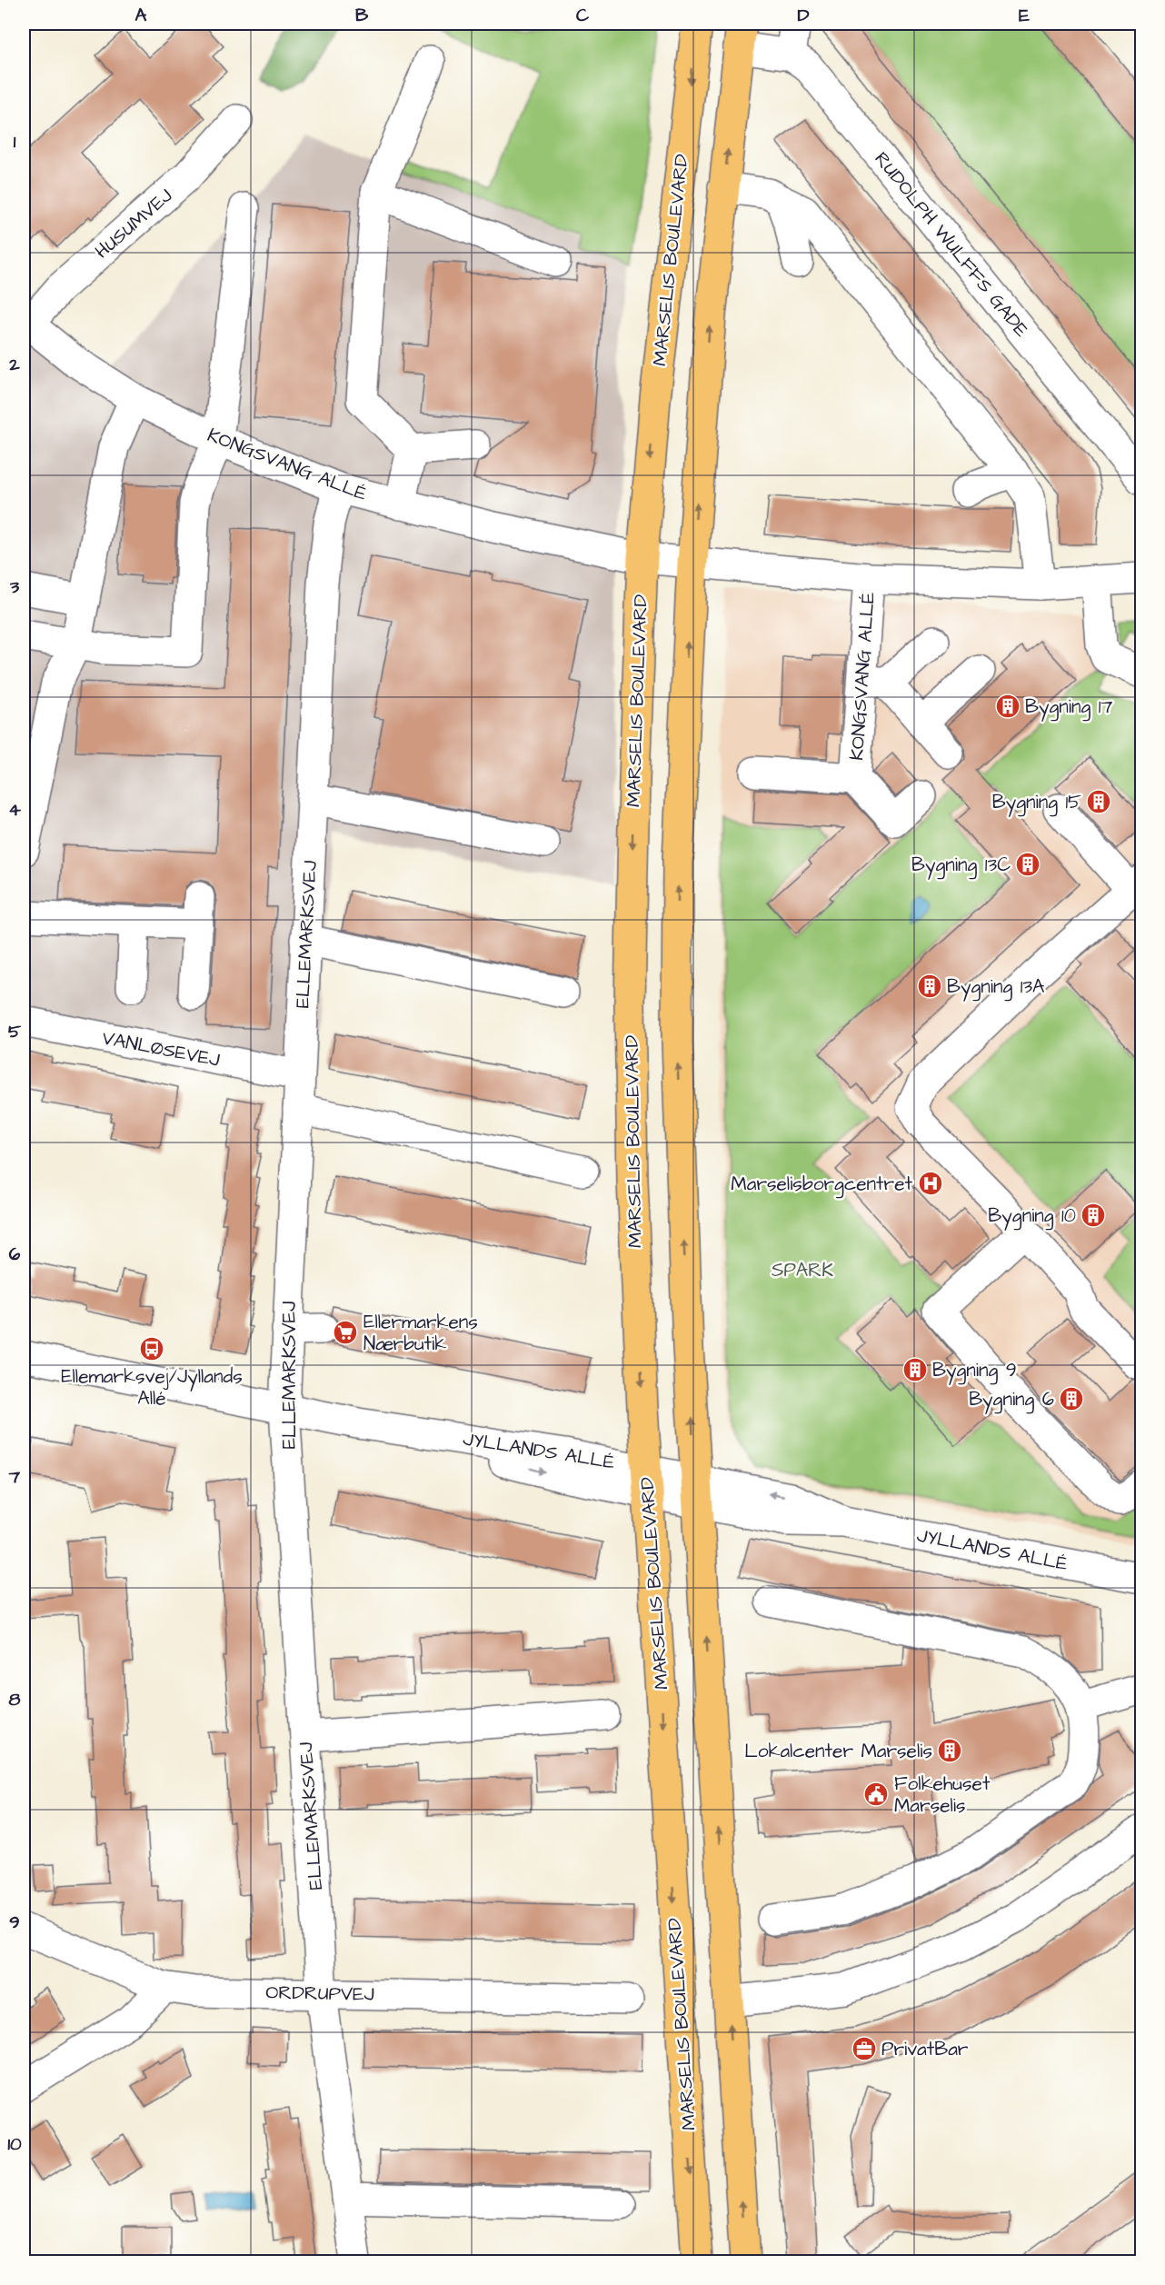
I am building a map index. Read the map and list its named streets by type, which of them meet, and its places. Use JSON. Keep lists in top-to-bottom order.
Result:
{
  "streets": {
    "main road": ["MARSELIS BOULEVARD"],
    "street": [
      "HUSUMVEJ",
      "RUDOLPH WULFFS GADE",
      "KONGSVANG ALLÉ",
      "ELLEMARKSVEJ",
      "VANLØSEVEJ",
      "JYLLANDS ALLÉ",
      "ORDRUPVEJ"
    ]
  },
  "crossings": [
    ["HUSUMVEJ", "KONGSVANG ALLÉ"],
    ["MARSELIS BOULEVARD", "KONGSVANG ALLÉ"],
    ["MARSELIS BOULEVARD", "JYLLANDS ALLÉ"],
    ["KONGSVANG ALLÉ", "ELLEMARKSVEJ"],
    ["ELLEMARKSVEJ", "VANLØSEVEJ"],
    ["ELLEMARKSVEJ", "JYLLANDS ALLÉ"],
    ["ELLEMARKSVEJ", "ORDRUPVEJ"]
  ],
  "parks": ["SPARK"],
  "places": {
    "building": [
      "Bygning 17",
      "Bygning 15",
      "Bygning 13C",
      "Bygning 13A",
      "Bygning 10",
      "Bygning 9",
      "Bygning 6",
      "Lokalcenter Marselis"
    ],
    "hospital": ["Marselisborgcentret"],
    "supermarket": ["Ellermarkens Nærbutik"],
    "bus stop": ["Ellemarksvej/Jyllands Allé"],
    "public building": ["Folkehuset Marselis"],
    "office": ["PrivatBar"]
  },
  "grid": {
    "columns": [
      "A",
      "B",
      "C",
      "D",
      "E"
    ],
    "rows": [
      "1",
      "2",
      "3",
      "4",
      "5",
      "6",
      "7",
      "8",
      "9",
      "10"
    ]
  }
}
